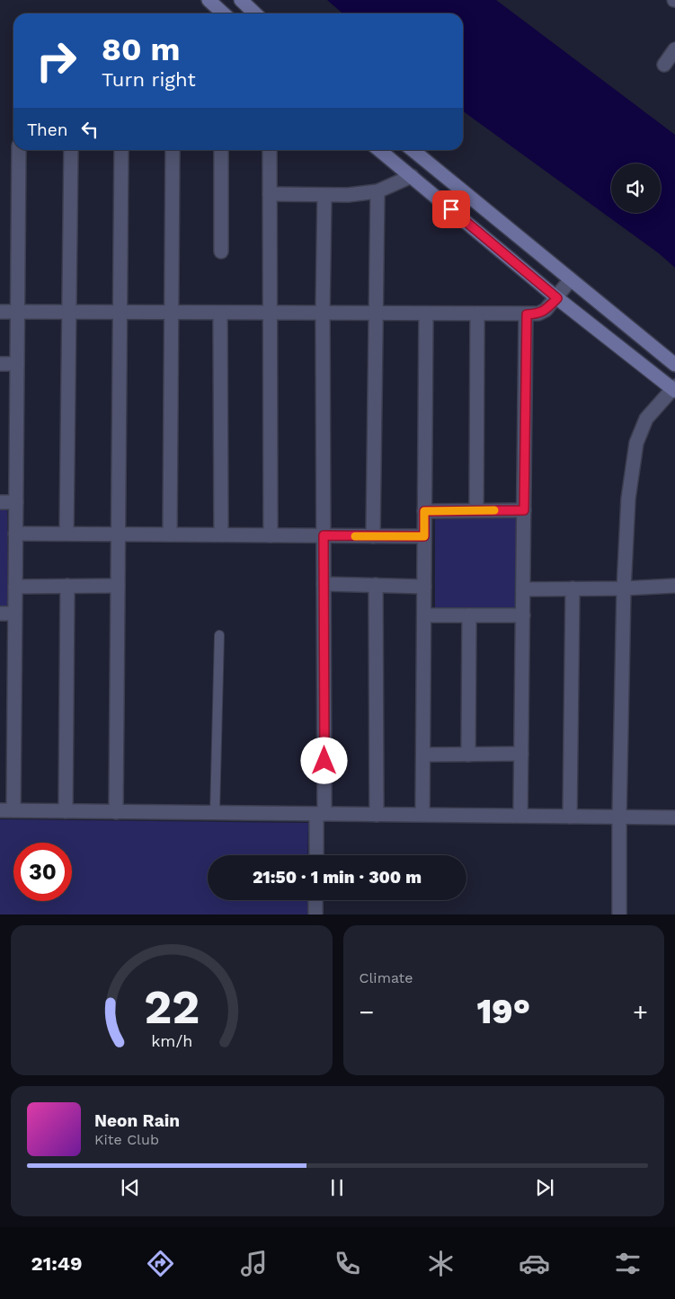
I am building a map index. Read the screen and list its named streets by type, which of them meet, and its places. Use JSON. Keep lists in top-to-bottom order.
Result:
{
  "page": {
    "turn": ["80 m", "Turn right"],
    "then": "Then",
    "limit": "30",
    "trip": "21:50 · 1 min · 300 m",
    "tile": "Climate",
    "heat": ["−", "19°", "+"],
    "song": ["Neon Rain", "Kite Club"],
    "tabs": "21:49",
    "gauge": ["22", "km/h"]
  }
}
